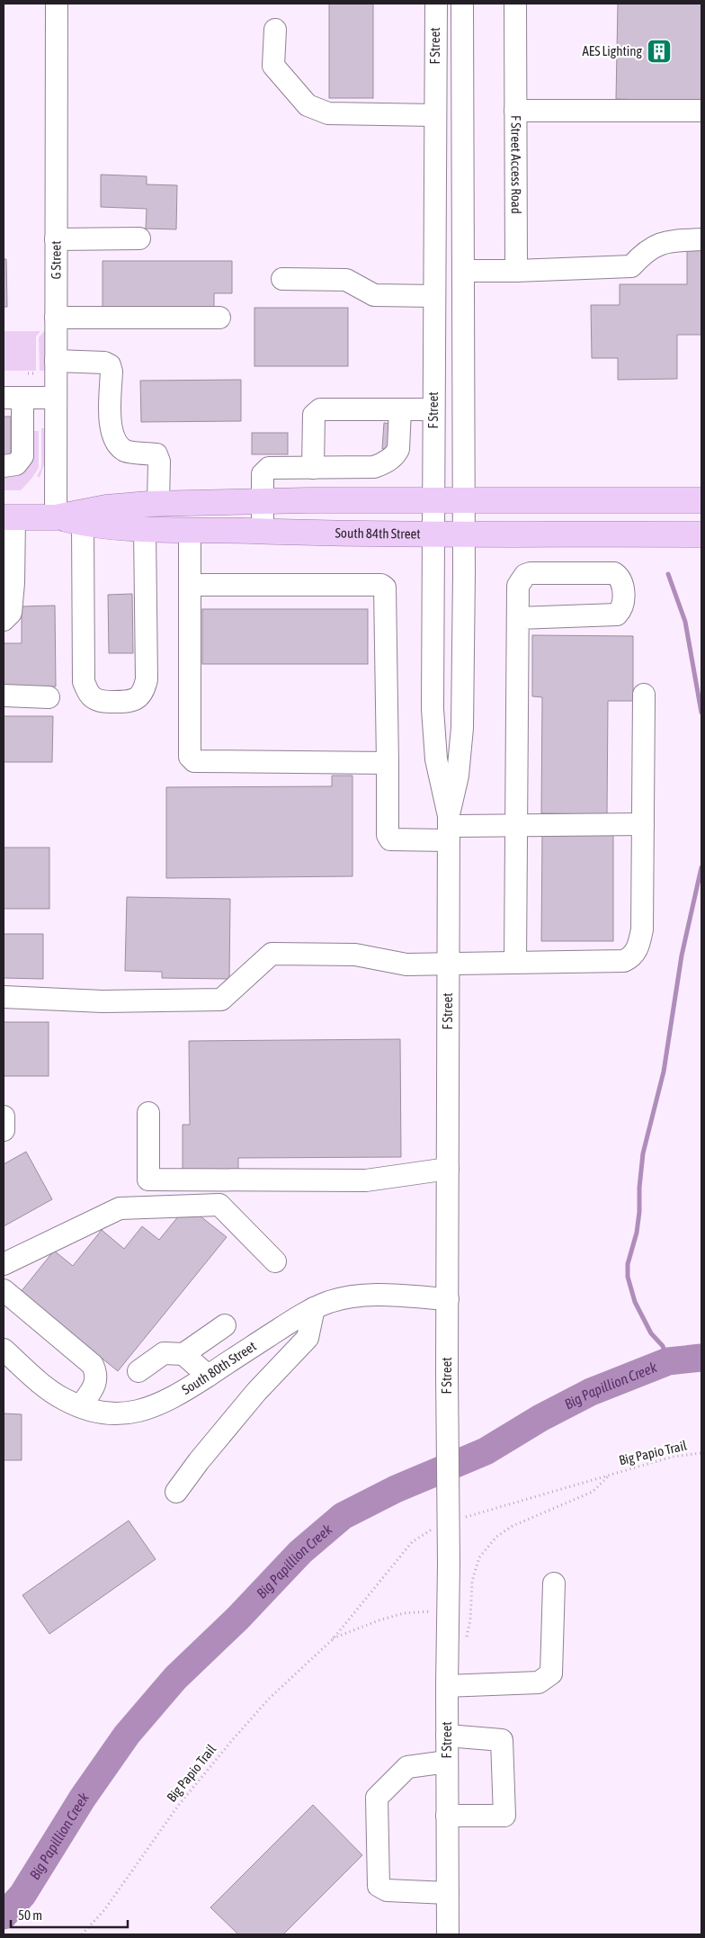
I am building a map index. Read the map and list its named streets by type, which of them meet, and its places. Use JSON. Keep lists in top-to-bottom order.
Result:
{
  "streets": {
    "main road": ["South 84th Street"],
    "street": [
      "F Street",
      "F Street Access Road",
      "G Street",
      "South 80th Street"
    ],
    "path": ["Big Papio Trail"]
  },
  "crossings": [
    ["F Street", "South 84th Street"],
    ["F Street", "South 80th Street"],
    ["G Street", "South 84th Street"]
  ],
  "water": ["Big Papillion Creek"],
  "places": {
    "building": ["AES Lighting"]
  },
  "scale_bar": "50 m"
}
